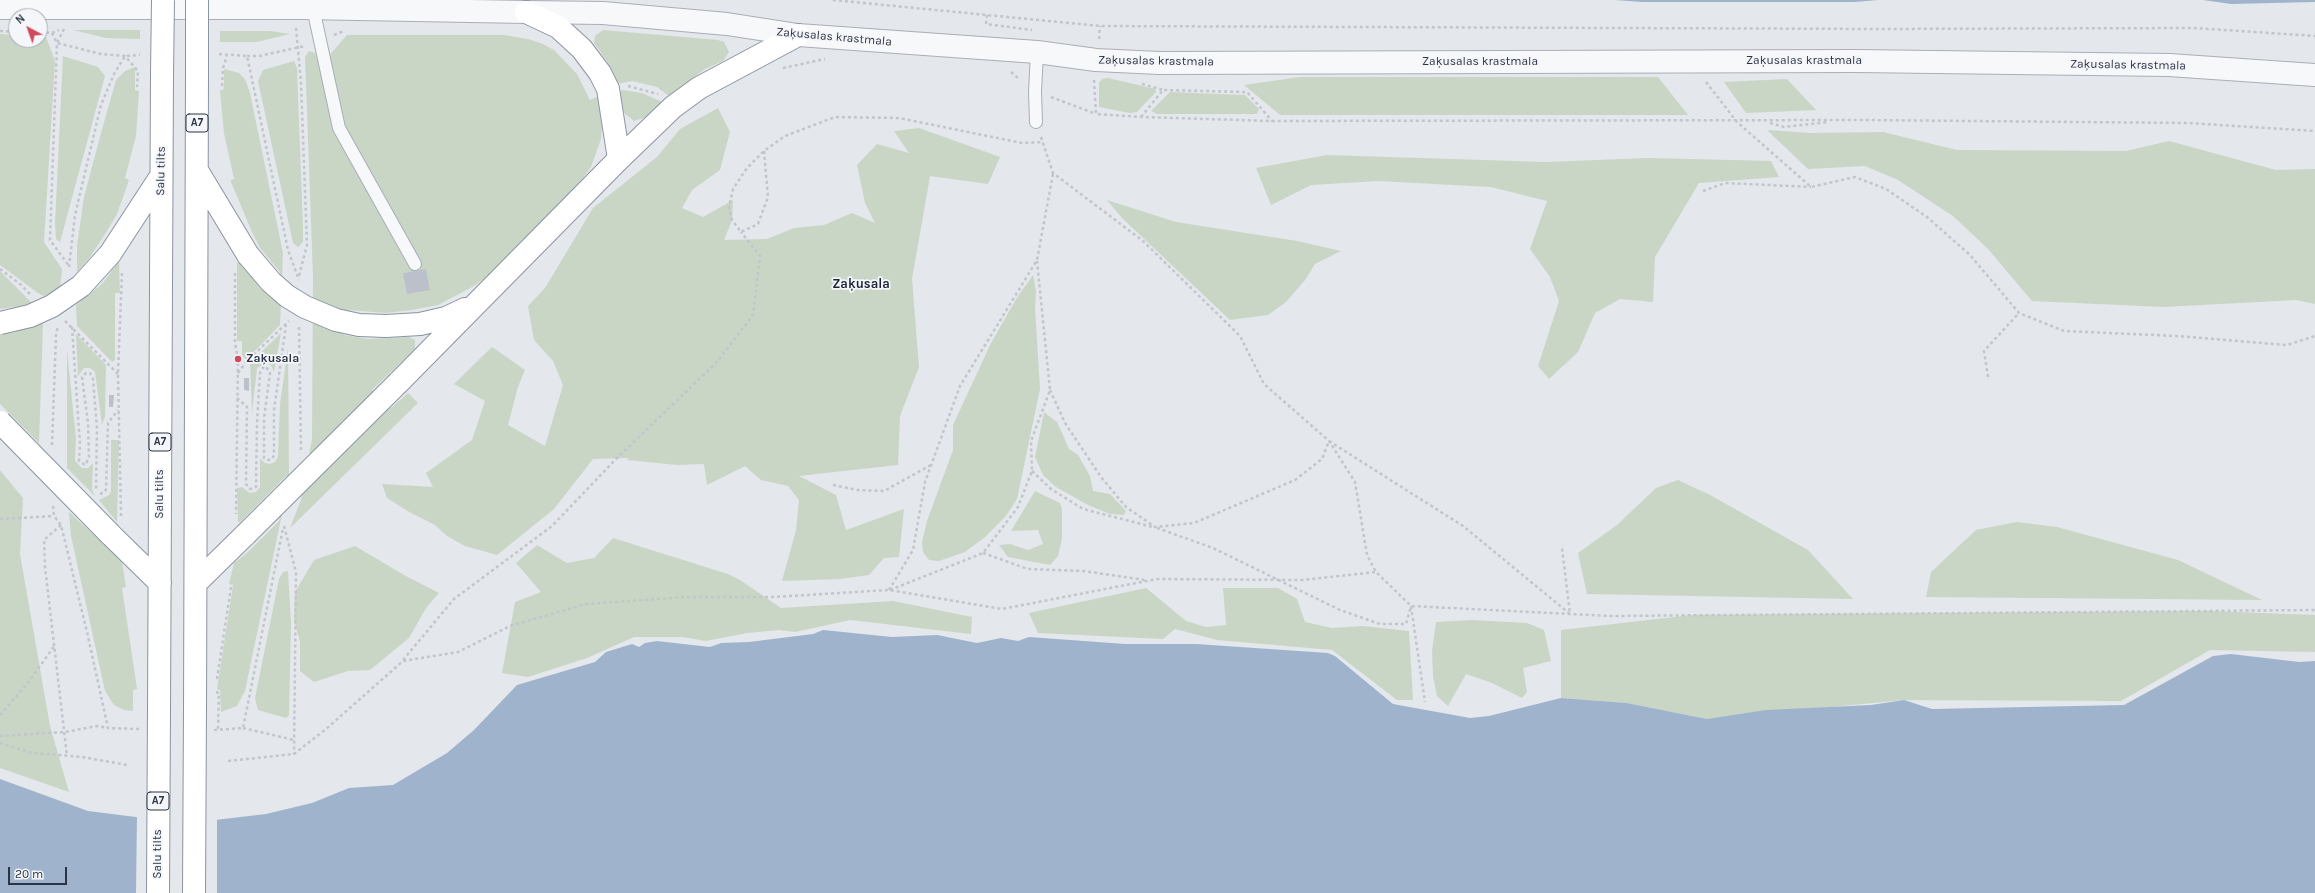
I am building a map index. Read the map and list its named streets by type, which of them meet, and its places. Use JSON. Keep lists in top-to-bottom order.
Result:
{
  "streets": {
    "highway": ["A7", "Salu tilts"],
    "street": ["Zaķusalas krastmala"]
  },
  "districts": ["Zaķusala"],
  "places": ["Zaķusala"],
  "scale_bar": "20 m",
  "north": "top left"
}
